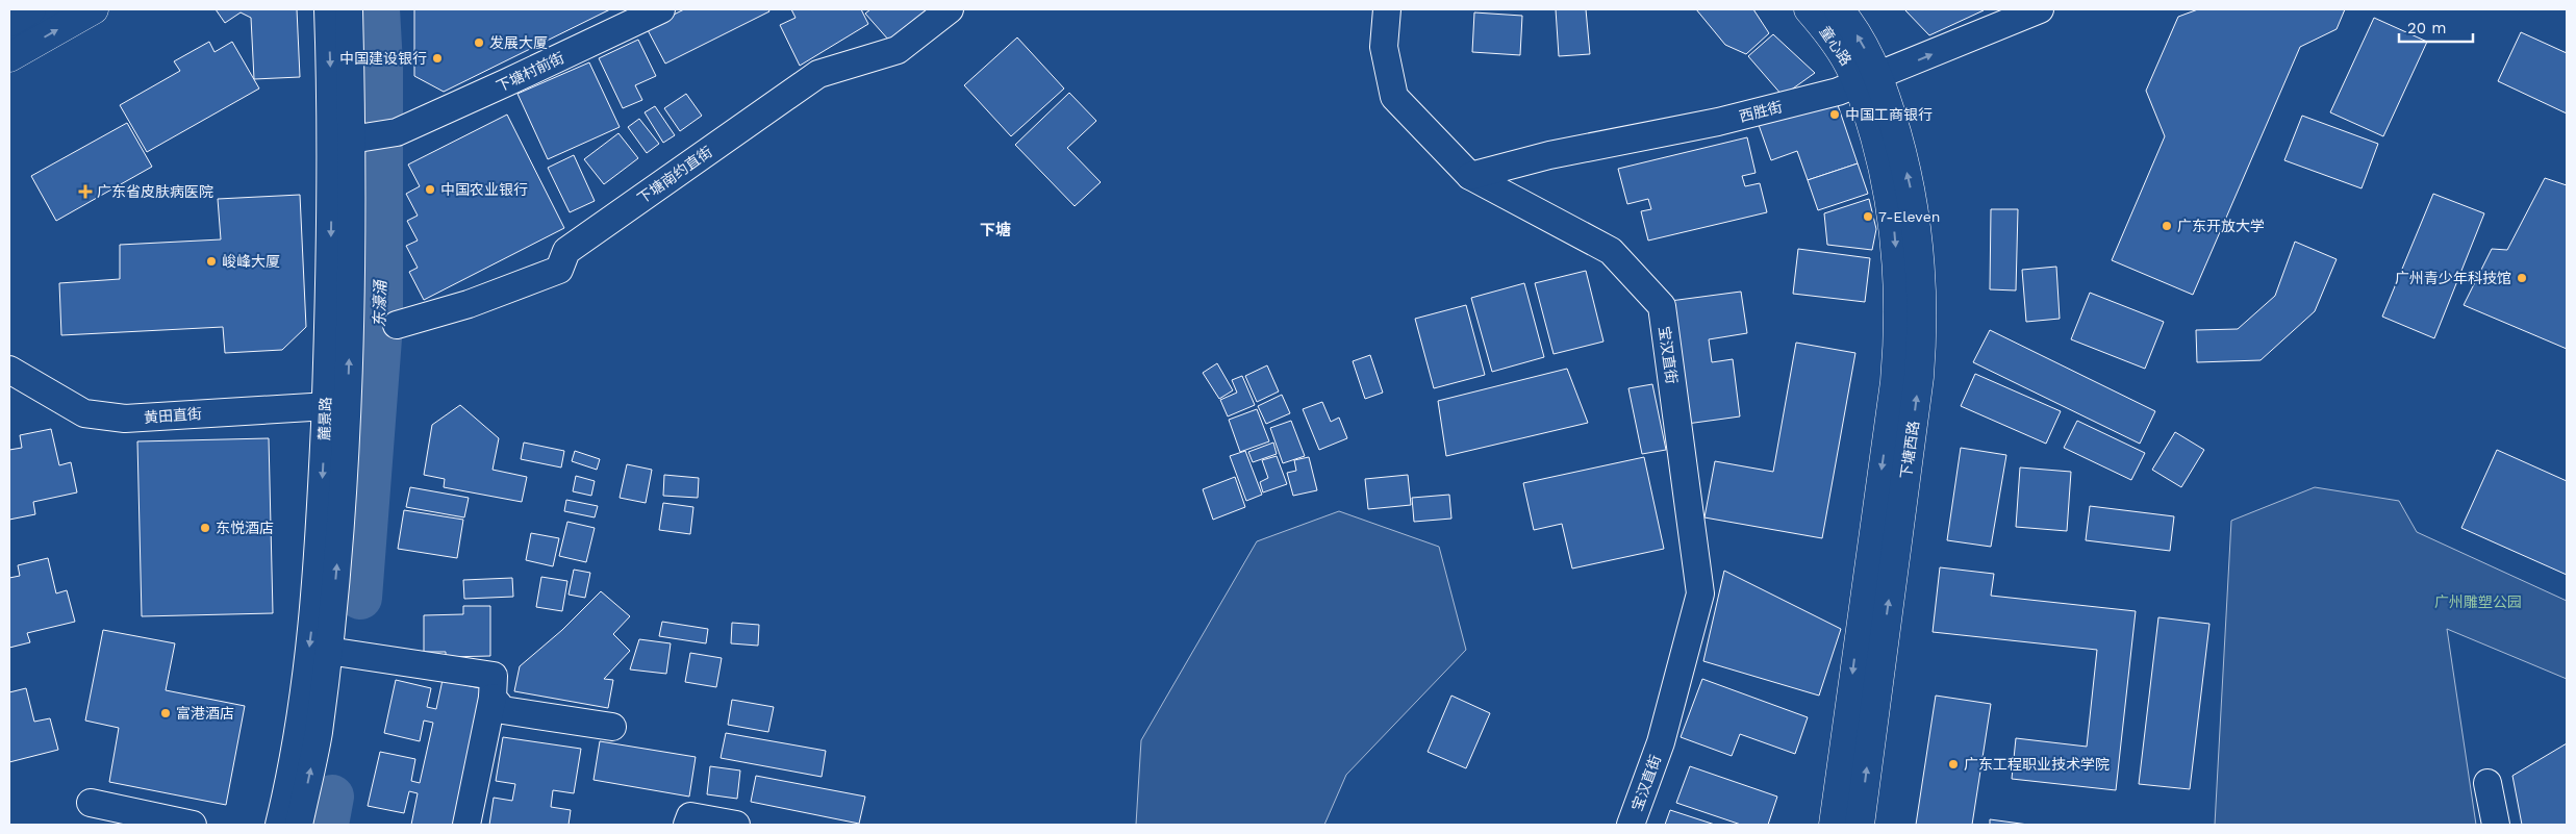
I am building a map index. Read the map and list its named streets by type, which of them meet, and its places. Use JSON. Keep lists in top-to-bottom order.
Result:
{
  "streets": {
    "highway": ["童心路", "下塘西路"],
    "street": [
      "下塘村前街",
      "西胜街",
      "下塘南约直街",
      "宝汉直街",
      "黄田直街",
      "麓景路"
    ]
  },
  "crossings": [
    ["童心路", "西胜街"],
    ["童心路", "下塘西路"],
    ["下塘村前街", "麓景路"],
    ["西胜街", "宝汉直街"],
    ["西胜街", "下塘西路"],
    ["黄田直街", "麓景路"]
  ],
  "districts": ["下塘"],
  "water": ["东濠涌"],
  "parks": ["广州雕塑公园"],
  "places": {
    "other": [
      "发展大厦",
      "中国建设银行",
      "中国工商银行",
      "中国农业银行",
      "7-Eleven",
      "广东开放大学",
      "峻峰大厦",
      "广州青少年科技馆",
      "东悦酒店",
      "富港酒店",
      "广东工程职业技术学院"
    ],
    "health": ["广东省皮肤病医院"]
  },
  "scale_bar": "20 m"
}
